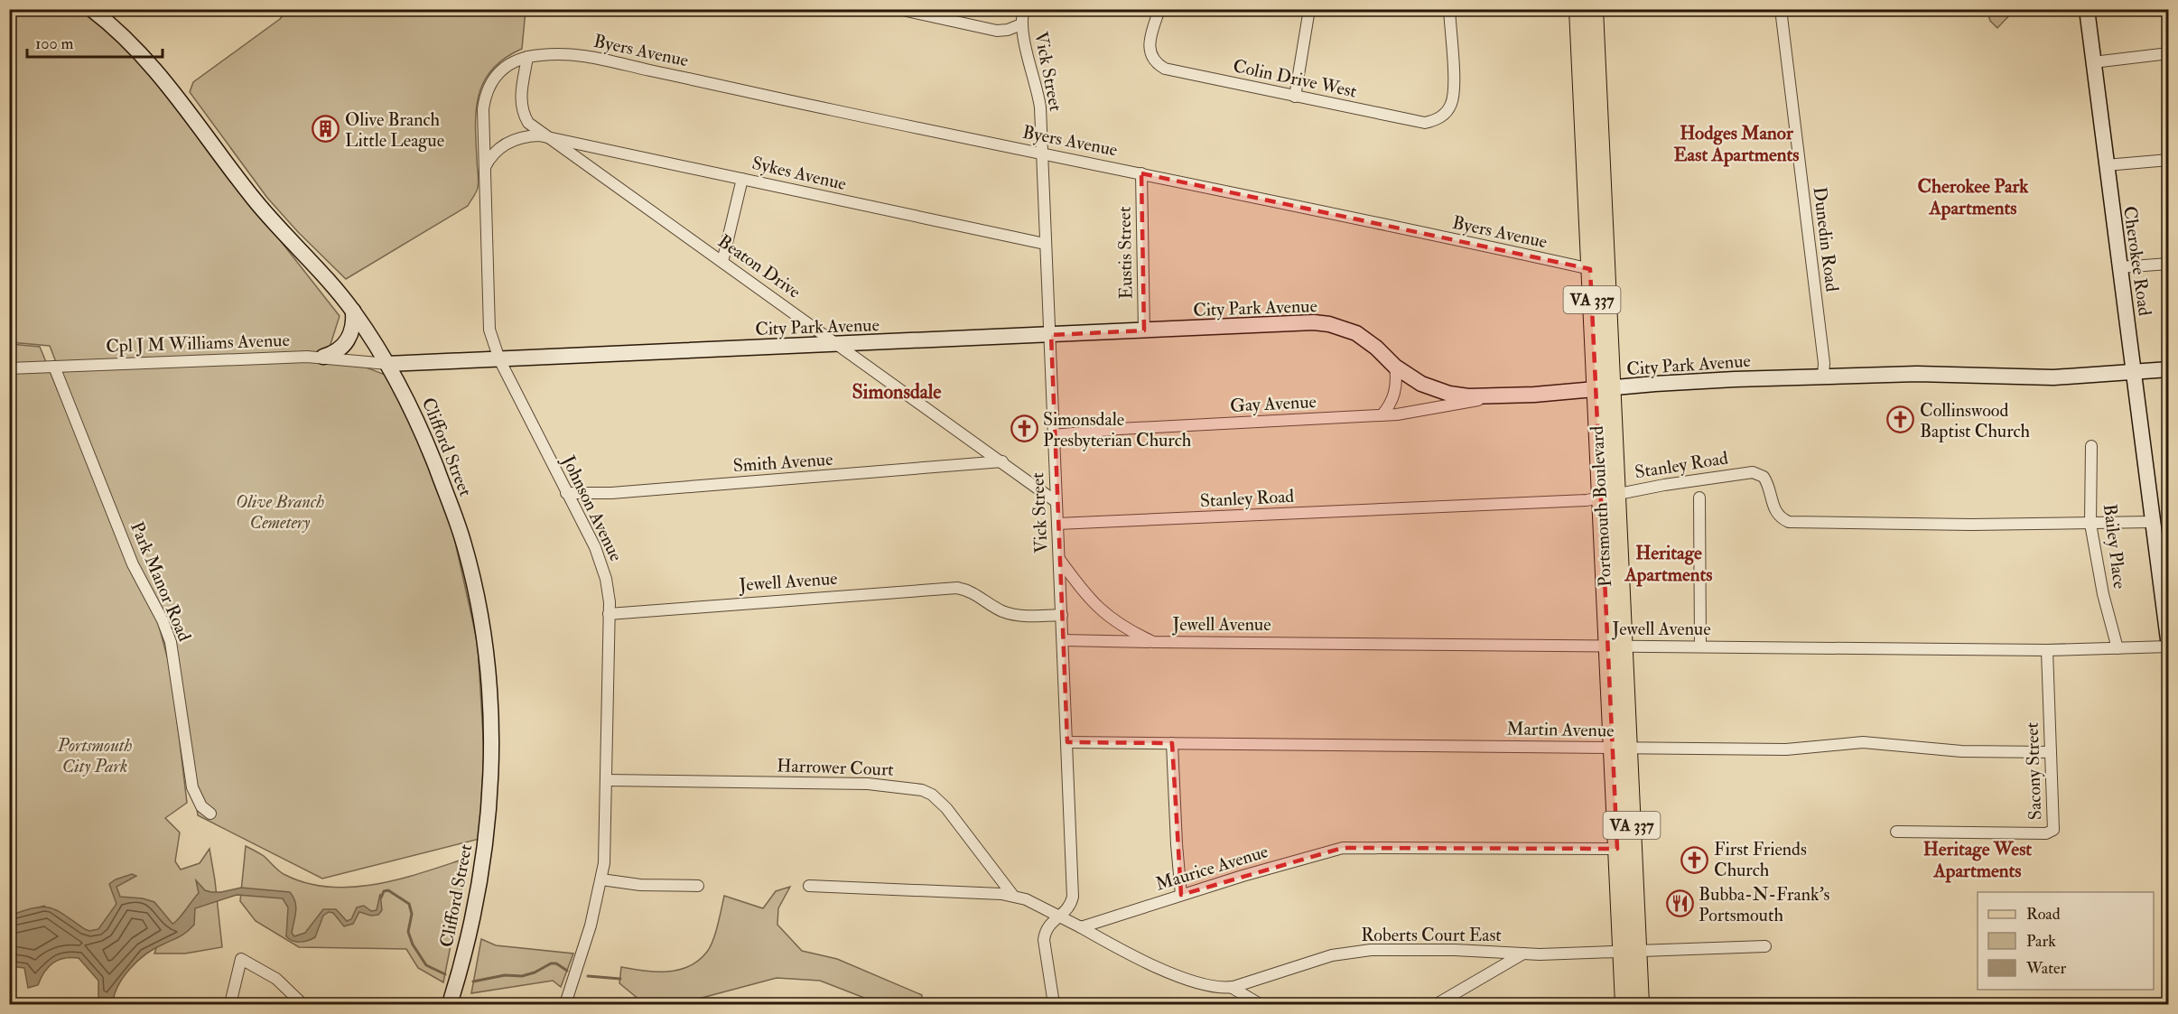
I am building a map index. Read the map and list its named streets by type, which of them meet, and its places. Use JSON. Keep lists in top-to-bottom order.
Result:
{
  "streets": {
    "main road": ["VA 337", "Portsmouth Boulevard"],
    "street": [
      "Byers Avenue",
      "Vick Street",
      "Colin Drive West",
      "Sykes Avenue",
      "Dunedin Road",
      "Eustis Street",
      "Cherokee Road",
      "Beaton Drive",
      "City Park Avenue",
      "Cpl J M Williams Avenue",
      "Gay Avenue",
      "Clifford Street",
      "Smith Avenue",
      "Stanley Road",
      "Johnson Avenue",
      "Bailey Place",
      "Park Manor Road",
      "Jewell Avenue",
      "Martin Avenue",
      "Harrower Court",
      "Sacony Street",
      "Maurice Avenue",
      "Roberts Court East"
    ]
  },
  "crossings": [
    ["Byers Avenue", "Vick Street"],
    ["Byers Avenue", "Eustis Street"],
    ["Byers Avenue", "Beaton Drive"],
    ["Byers Avenue", "Portsmouth Boulevard"],
    ["Byers Avenue", "Johnson Avenue"],
    ["Vick Street", "Sykes Avenue"],
    ["Vick Street", "Beaton Drive"],
    ["Vick Street", "City Park Avenue"],
    ["Vick Street", "Gay Avenue"],
    ["Vick Street", "Stanley Road"],
    ["Vick Street", "Jewell Avenue"],
    ["Vick Street", "Martin Avenue"],
    ["Sykes Avenue", "Beaton Drive"],
    ["Dunedin Road", "City Park Avenue"],
    ["Eustis Street", "City Park Avenue"],
    ["Cherokee Road", "City Park Avenue"],
    ["Cherokee Road", "Stanley Road"],
    ["Cherokee Road", "Jewell Avenue"],
    ["Beaton Drive", "City Park Avenue"],
    ["Beaton Drive", "Smith Avenue"],
    ["Beaton Drive", "Johnson Avenue"],
    ["City Park Avenue", "Cpl J M Williams Avenue"],
    ["City Park Avenue", "Gay Avenue"],
    ["City Park Avenue", "Clifford Street"],
    ["City Park Avenue", "Portsmouth Boulevard"],
    ["City Park Avenue", "Johnson Avenue"],
    ["Cpl J M Williams Avenue", "Clifford Street"],
    ["Cpl J M Williams Avenue", "Park Manor Road"],
    ["Smith Avenue", "Johnson Avenue"],
    ["Stanley Road", "Portsmouth Boulevard"],
    ["Stanley Road", "Bailey Place"],
    ["Portsmouth Boulevard", "Jewell Avenue"],
    ["Portsmouth Boulevard", "Martin Avenue"],
    ["Portsmouth Boulevard", "Maurice Avenue"],
    ["Portsmouth Boulevard", "Roberts Court East"],
    ["Johnson Avenue", "Jewell Avenue"],
    ["Johnson Avenue", "Harrower Court"],
    ["Bailey Place", "Jewell Avenue"],
    ["Jewell Avenue", "Sacony Street"],
    ["Martin Avenue", "Sacony Street"],
    ["Maurice Avenue", "Roberts Court East"]
  ],
  "districts": [
    "Hodges Manor East Apartments",
    "Cherokee Park Apartments",
    "Simonsdale",
    "Heritage Apartments",
    "Heritage West Apartments"
  ],
  "parks": ["Olive Branch Cemetery", "Portsmouth City Park"],
  "places": {
    "building": ["Olive Branch Little League"],
    "church": ["Collinswood Baptist Church", "Simonsdale Presbyterian Church", "First Friends Church"],
    "restaurant": ["Bubba-N-Frank's Portsmouth"]
  },
  "legend": ["Road", "Park", "Water"],
  "scale_bar": "100 m"
}
